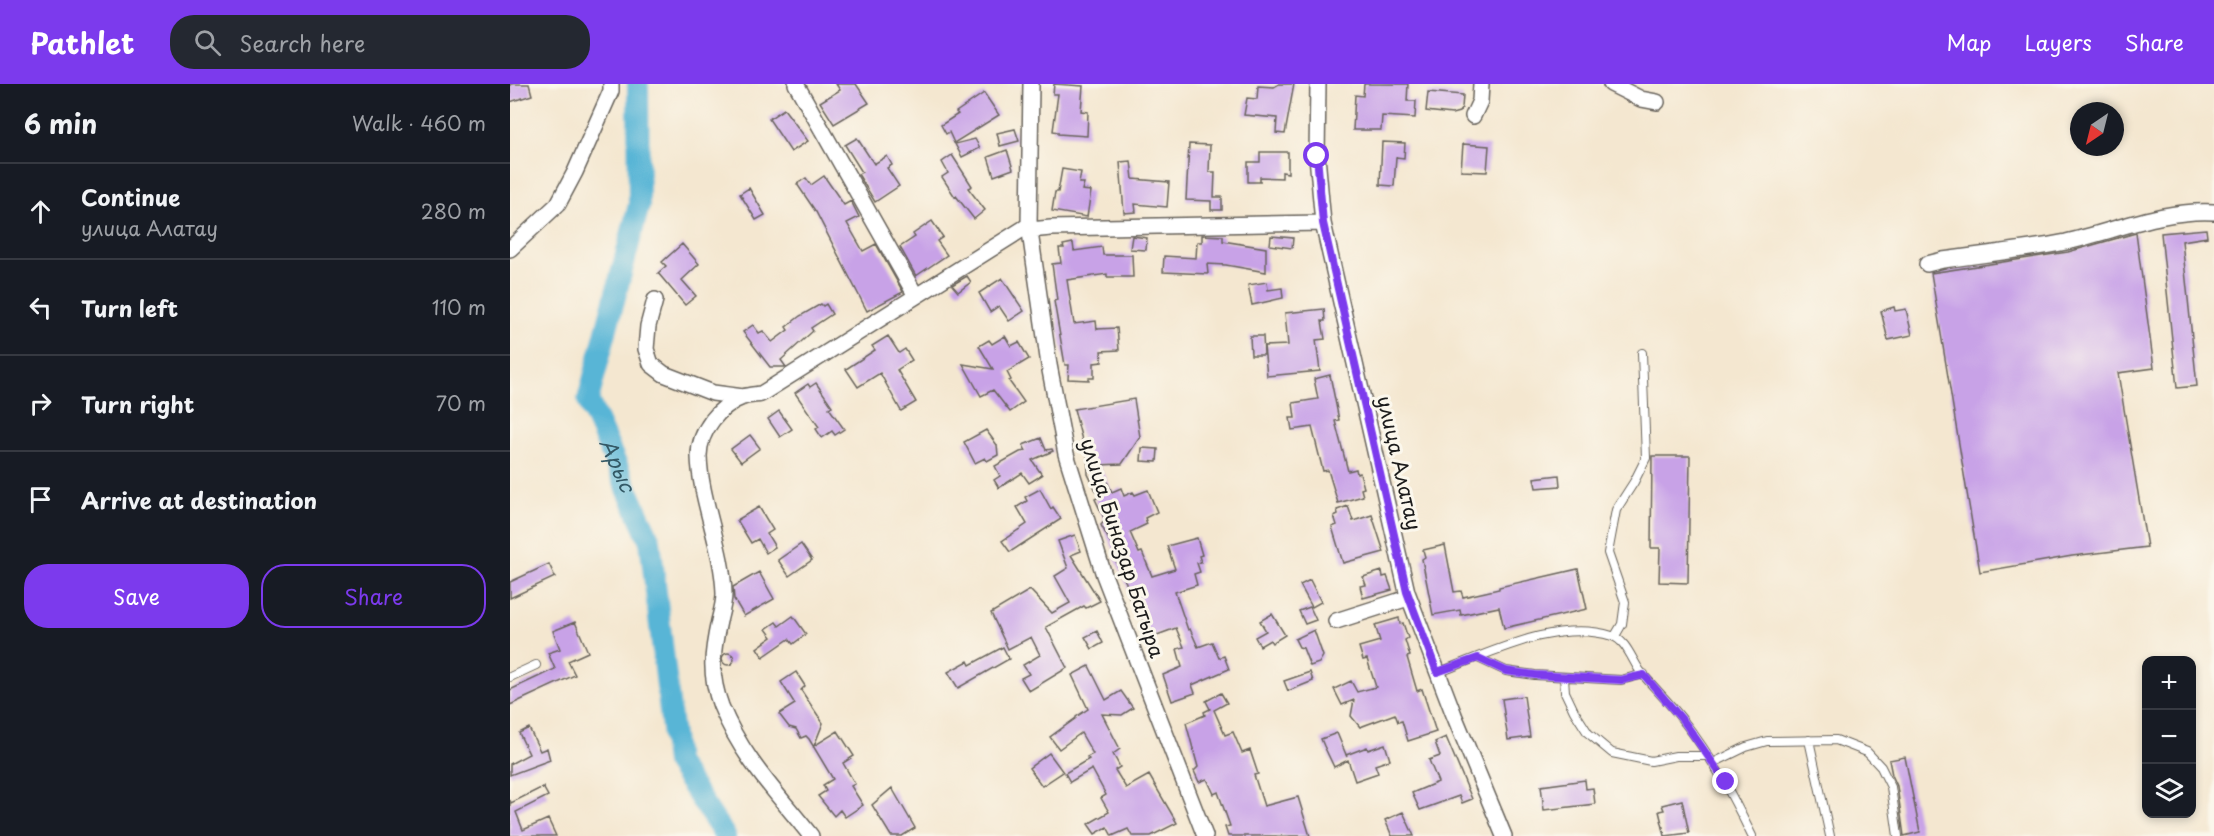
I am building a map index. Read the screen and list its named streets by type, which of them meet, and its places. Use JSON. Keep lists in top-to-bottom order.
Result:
{
  "streets": {
    "street": ["улица Алатау", "улица Биназар Батыра"]
  },
  "water": ["Арыс"],
  "north": "bottom left",
  "page": {
    "header": "Pathlet",
    "search": "Search here",
    "nav": ["Map", "Layers", "Share"],
    "heading": ["6 min", "Walk · 460 m"],
    "list": [
      ["Continue", "улица Алатау", "280 m"],
      ["Turn left", "110 m"],
      ["Turn right", "70 m"],
      "Arrive at destination"
    ],
    "buttons": ["Save", "Share"],
    "map_buttons": ["+", "−"]
  }
}
